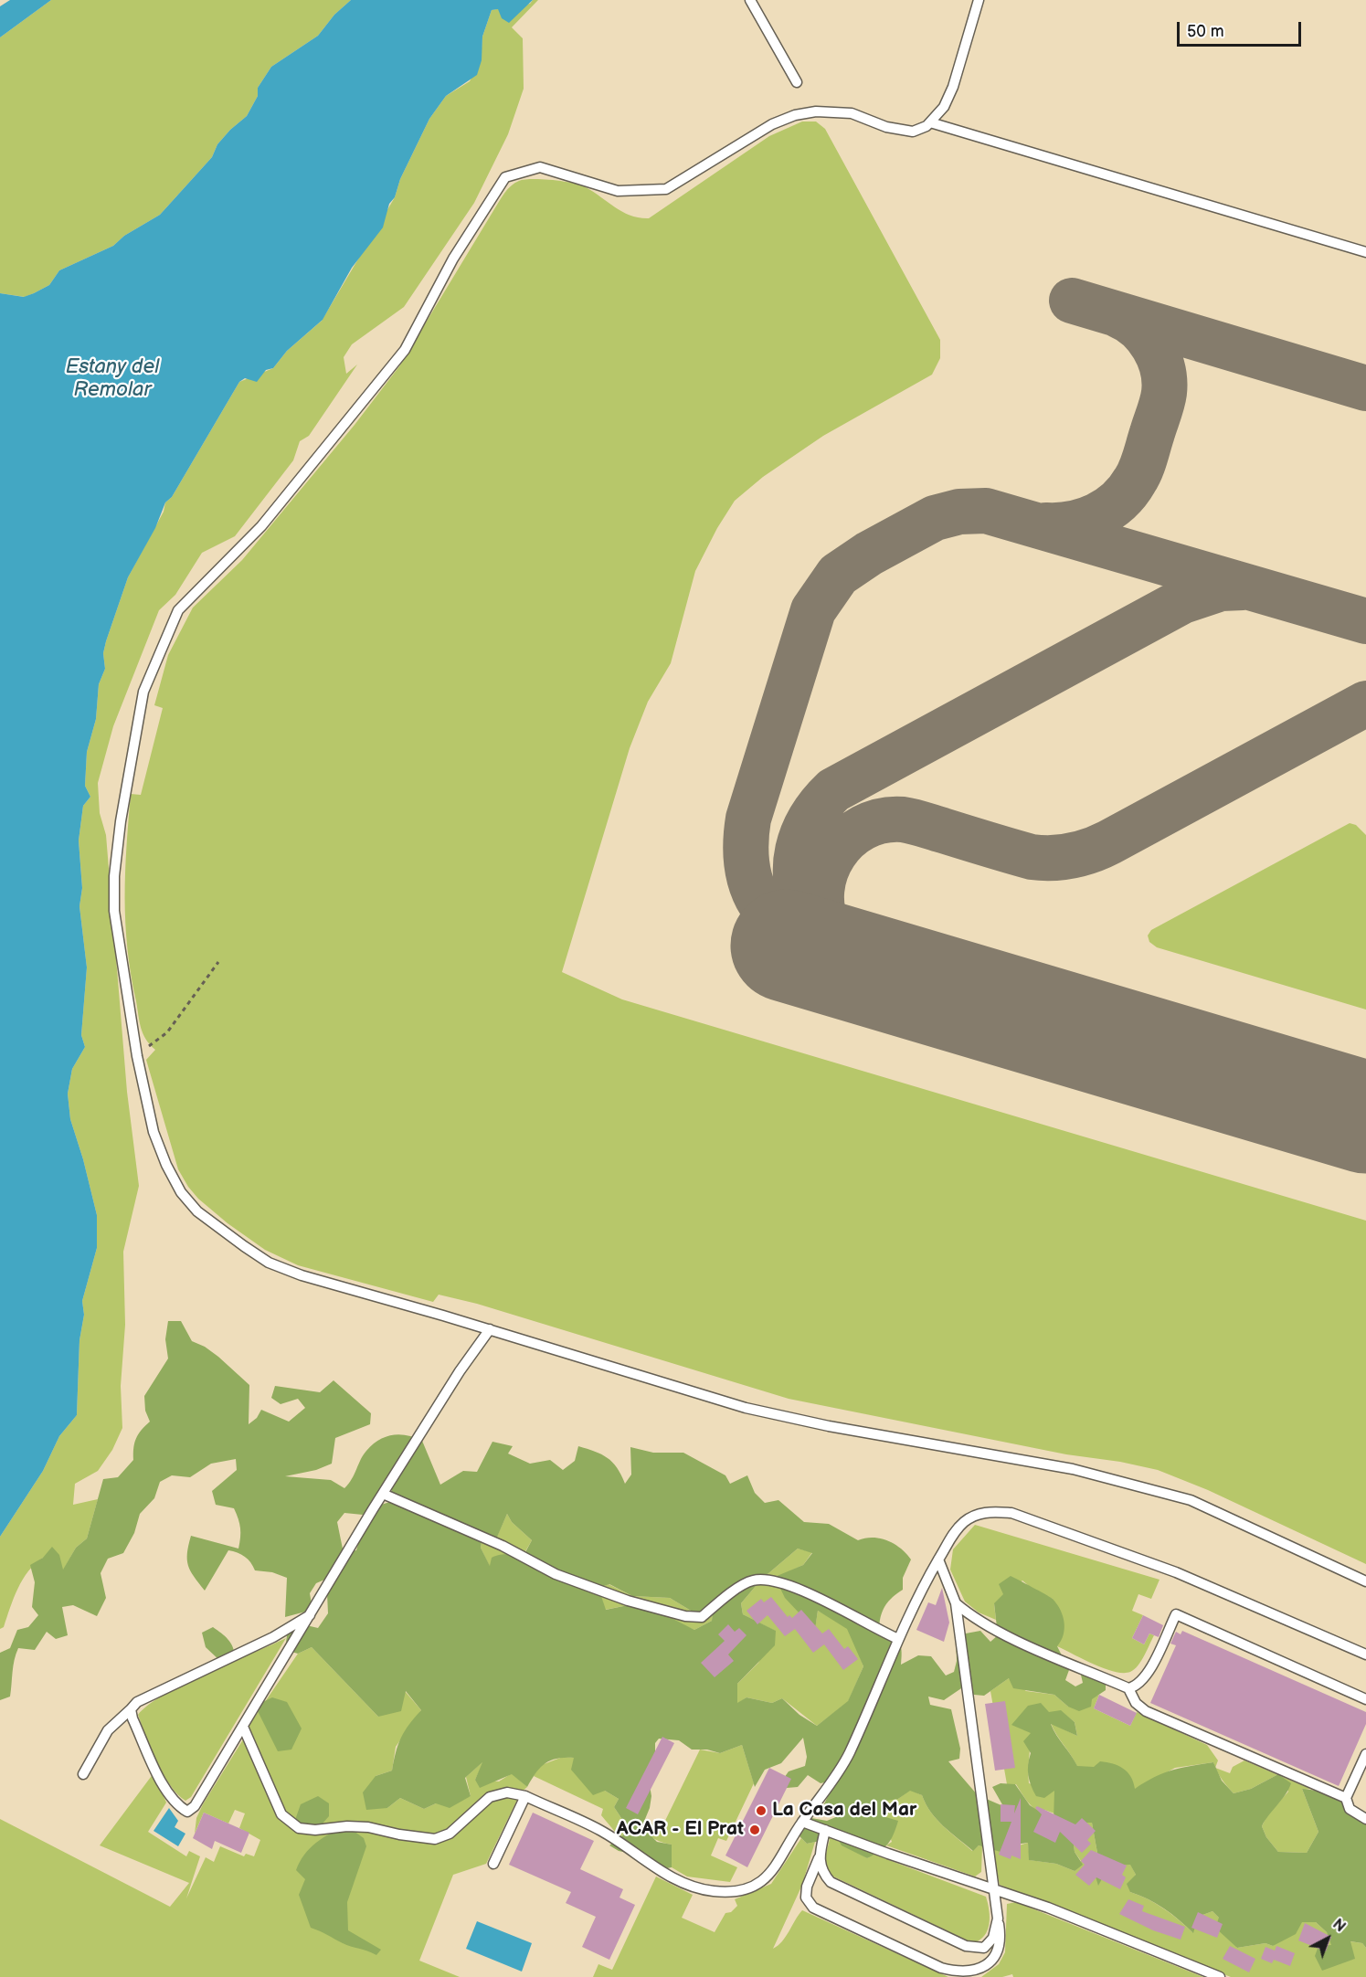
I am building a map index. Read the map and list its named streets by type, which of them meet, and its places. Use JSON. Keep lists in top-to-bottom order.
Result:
{
  "water": ["Estany del Remolar"],
  "places": ["La Casa del Mar", "ACAR - El Prat"],
  "scale_bar": "50 m",
  "north": "top right"
}
